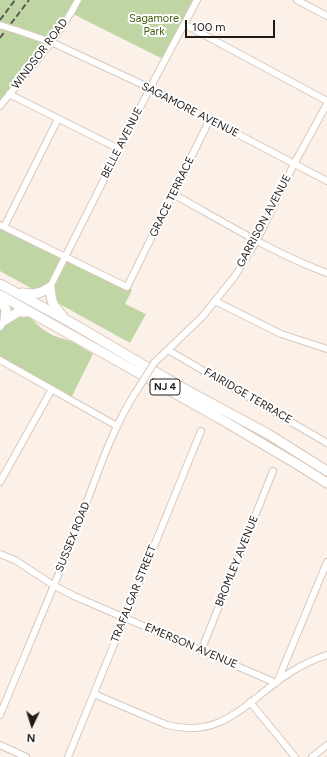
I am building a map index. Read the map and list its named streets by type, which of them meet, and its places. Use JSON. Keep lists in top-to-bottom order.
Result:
{
  "streets": {
    "highway": ["NJ 4"],
    "street": [
      "WINDSOR ROAD",
      "SAGAMORE AVENUE",
      "BELLE AVENUE",
      "GRACE TERRACE",
      "GARRISON AVENUE",
      "FAIRIDGE TERRACE",
      "SUSSEX ROAD",
      "BROMLEY AVENUE",
      "TRAFALGAR STREET",
      "EMERSON AVENUE"
    ]
  },
  "crossings": [
    ["WINDSOR ROAD", "SAGAMORE AVENUE"],
    ["SAGAMORE AVENUE", "BELLE AVENUE"],
    ["SAGAMORE AVENUE", "GRACE TERRACE"],
    ["SAGAMORE AVENUE", "GARRISON AVENUE"],
    ["BELLE AVENUE", "GRACE TERRACE"],
    ["GARRISON AVENUE", "FAIRIDGE TERRACE"],
    ["GARRISON AVENUE", "SUSSEX ROAD"],
    ["SUSSEX ROAD", "EMERSON AVENUE"],
    ["BROMLEY AVENUE", "EMERSON AVENUE"],
    ["TRAFALGAR STREET", "EMERSON AVENUE"]
  ],
  "parks": ["Sagamore Park"],
  "scale_bar": "100 m",
  "north": "bottom"
}
